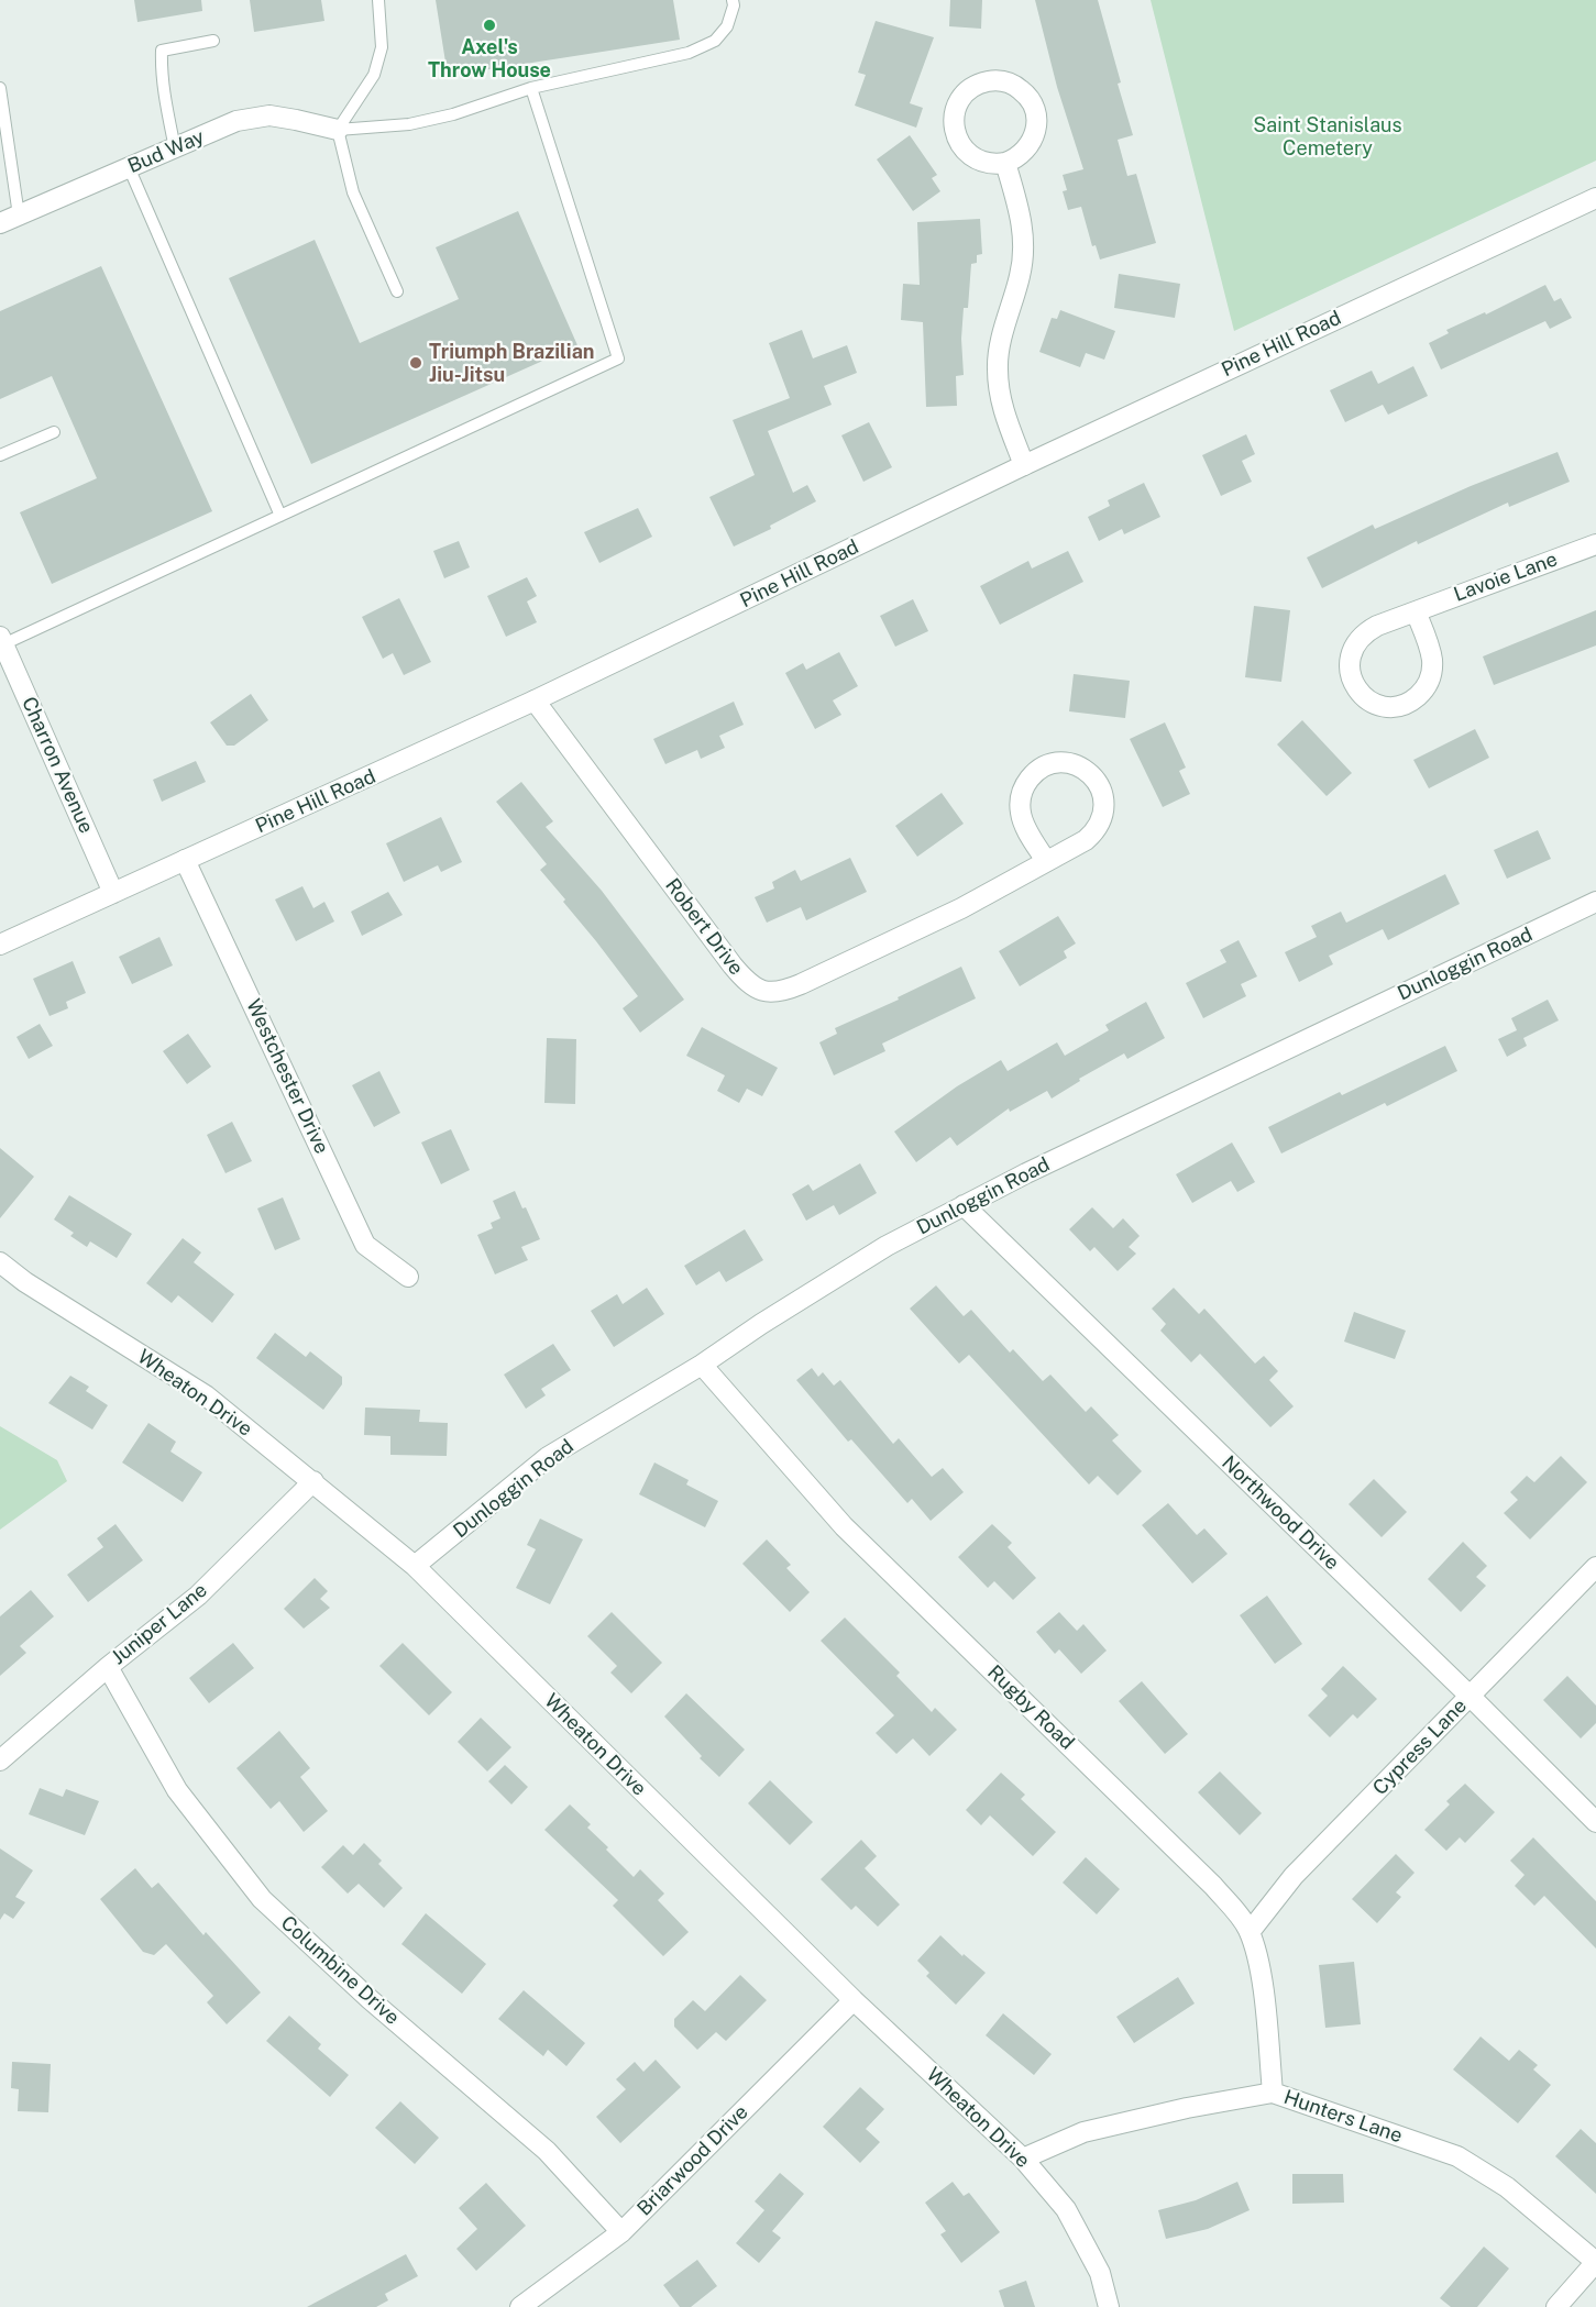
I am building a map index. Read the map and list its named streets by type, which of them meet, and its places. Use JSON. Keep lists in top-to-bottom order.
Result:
{
  "streets": {
    "street": [
      "Bud Way",
      "Pine Hill Road",
      "Lavoie Lane",
      "Charron Avenue",
      "Robert Drive",
      "Dunloggin Road",
      "Westchester Drive",
      "Wheaton Drive",
      "Northwood Drive",
      "Juniper Lane",
      "Rugby Road",
      "Cypress Lane",
      "Columbine Drive",
      "Hunters Lane",
      "Briarwood Drive"
    ]
  },
  "crossings": [
    ["Pine Hill Road", "Charron Avenue"],
    ["Pine Hill Road", "Robert Drive"],
    ["Pine Hill Road", "Westchester Drive"],
    ["Dunloggin Road", "Wheaton Drive"],
    ["Dunloggin Road", "Northwood Drive"],
    ["Dunloggin Road", "Rugby Road"],
    ["Wheaton Drive", "Juniper Lane"],
    ["Wheaton Drive", "Hunters Lane"],
    ["Wheaton Drive", "Briarwood Drive"],
    ["Northwood Drive", "Cypress Lane"],
    ["Juniper Lane", "Columbine Drive"],
    ["Rugby Road", "Cypress Lane"],
    ["Rugby Road", "Hunters Lane"],
    ["Columbine Drive", "Briarwood Drive"]
  ],
  "parks": ["Saint Stanislaus Cemetery"],
  "places": ["Axel's Throw House", "Triumph Brazilian Jiu-Jitsu"]
}
